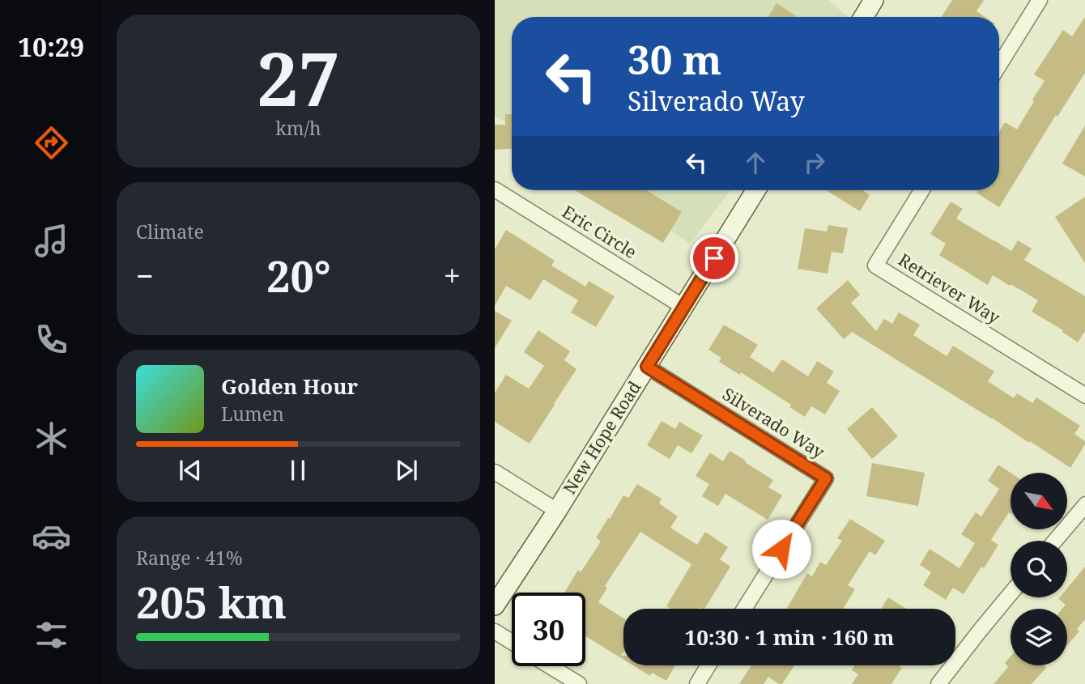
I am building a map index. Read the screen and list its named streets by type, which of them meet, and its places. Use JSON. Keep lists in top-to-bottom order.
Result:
{
  "streets": {
    "main road": ["New Hope Road"],
    "street": ["Eric Circle", "Retriever Way", "Silverado Way"]
  },
  "crossings": [
    ["Eric Circle", "New Hope Road"],
    ["Silverado Way", "New Hope Road"]
  ],
  "north": "bottom right",
  "page": {
    "tabs": "10:29",
    "tile": [
      ["27", "km/h"],
      "Climate",
      ["Range · 41%", "205 km"]
    ],
    "turn": ["30 m", "Silverado Way"],
    "heat": ["−", "20°", "+"],
    "song": ["Golden Hour", "Lumen"],
    "limit": "30",
    "trip": "10:30 · 1 min · 160 m"
  }
}
